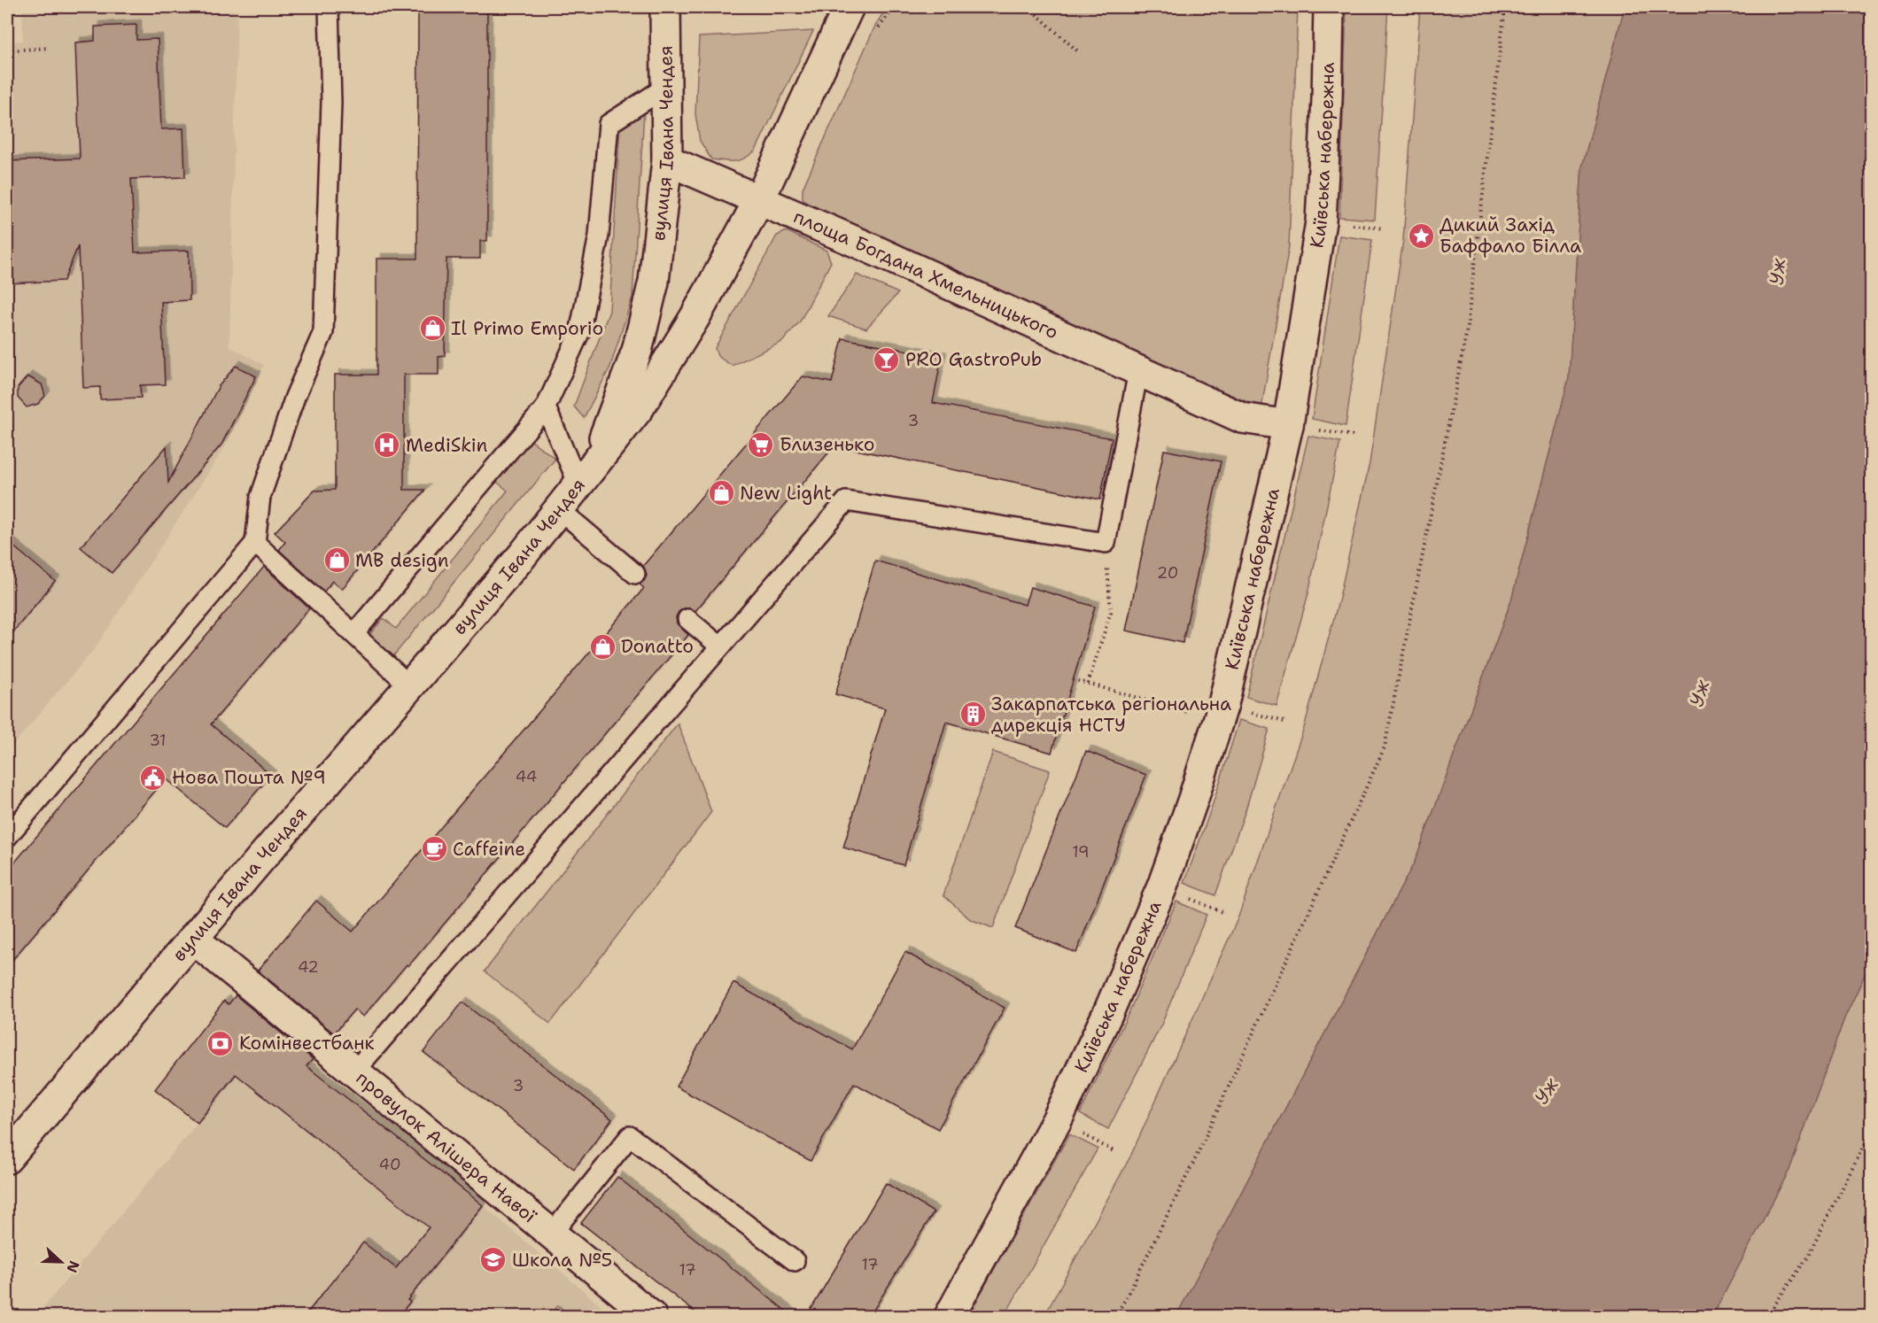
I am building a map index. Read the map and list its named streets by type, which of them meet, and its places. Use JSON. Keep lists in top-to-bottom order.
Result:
{
  "streets": {
    "street": [
      "вулиця Івана Чендея",
      "Київська набережна",
      "площа Богдана Хмельницького",
      "провулок Алішера Навої"
    ]
  },
  "crossings": [
    ["вулиця Івана Чендея", "площа Богдана Хмельницького"],
    ["вулиця Івана Чендея", "провулок Алішера Навої"],
    ["Київська набережна", "площа Богдана Хмельницького"]
  ],
  "water": ["Уж"],
  "places": {
    "place": ["Дикий Захід Баффало Білла"],
    "shop": [
      "Il Primo Emporio",
      "New Light",
      "MB design",
      "Donatto"
    ],
    "bar": ["PRO GastroPub"],
    "supermarket": ["Близенько"],
    "hospital": ["MediSkin"],
    "building": ["Закарпатська регіональна дирекція НСТУ"],
    "public building": ["Нова Пошта №9"],
    "cafe": ["Caffeine"],
    "bank": ["Комінвестбанк"],
    "school or university": ["Школа №5"]
  },
  "house_numbers": [
    "3",
    "20",
    "31",
    "44",
    "19",
    "42",
    "3",
    "40",
    "17",
    "17"
  ],
  "north": "right"
}
